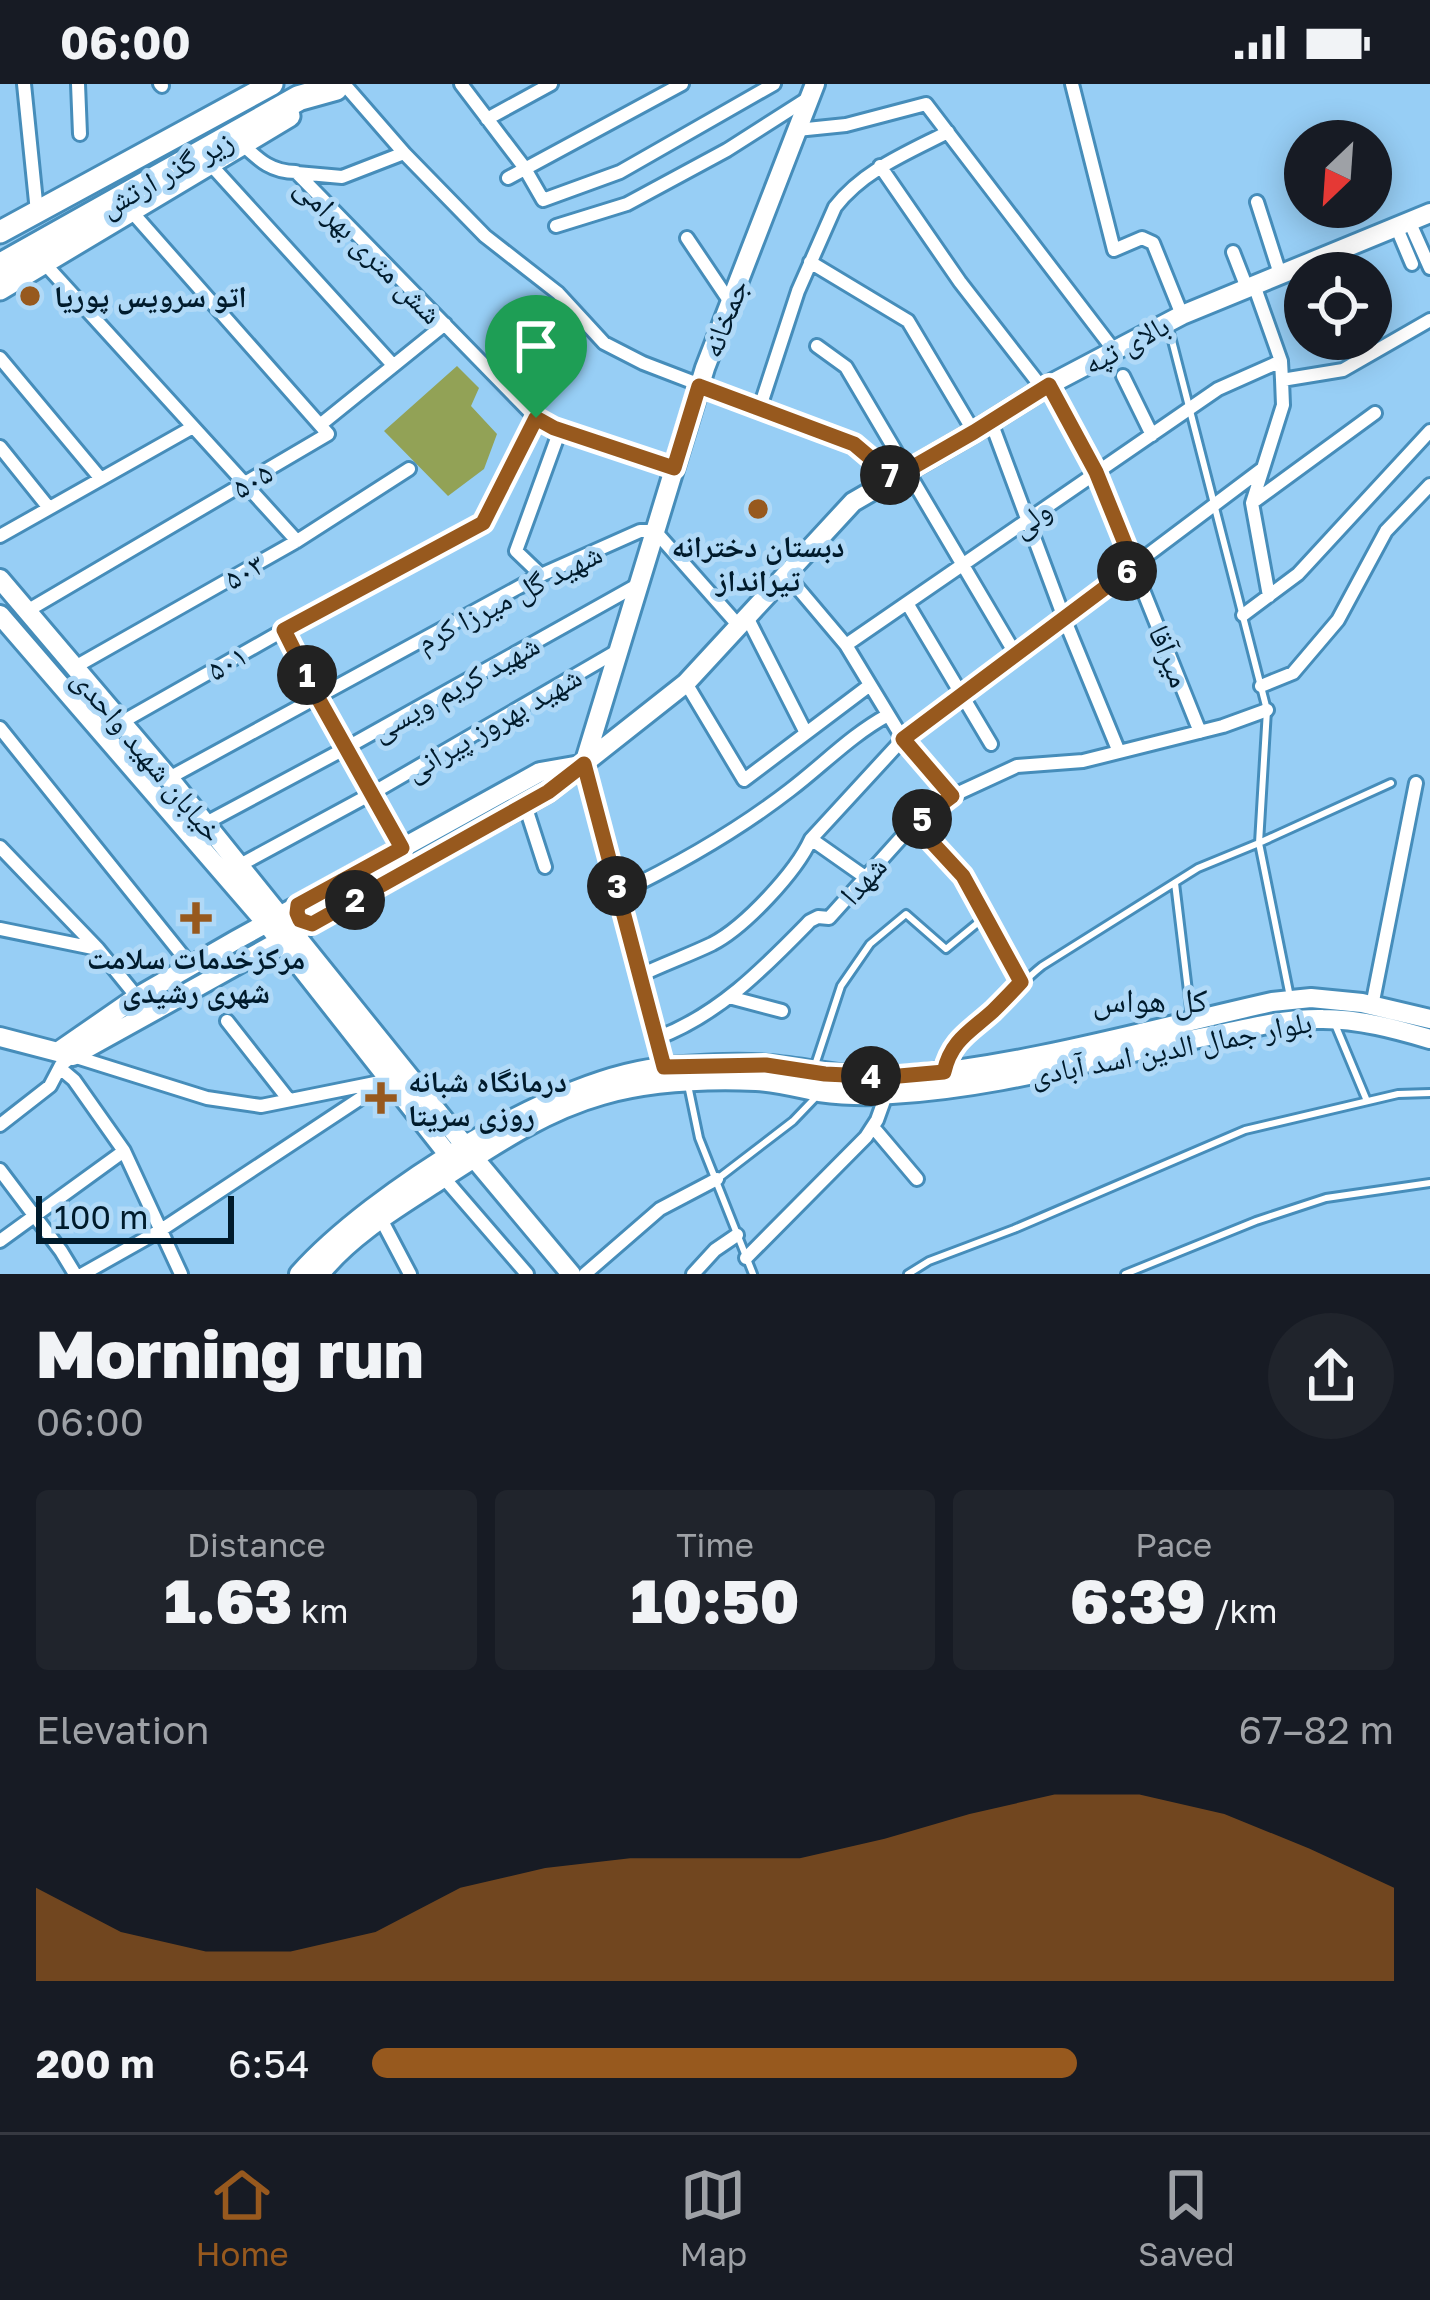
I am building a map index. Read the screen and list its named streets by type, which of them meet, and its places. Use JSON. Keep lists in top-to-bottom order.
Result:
{
  "streets": {
    "highway": ["زیر گذر ارتش"],
    "main road": [
      "جمخانه",
      "بالای تپه",
      "خیابان شهید واحدی",
      "بلوار جمال الدین اسد آبادی"
    ],
    "street": [
      "شش متری بهرامی",
      "۵۰۵",
      "ولی",
      "۵۰۳",
      "شهید گل میرزا کرم",
      "میرآقا",
      "۵۰۱",
      "شهید کریم ویسی",
      "شهید بهروز پیرانی",
      "شهدا"
    ]
  },
  "crossings": [
    ["شش متری بهرامی", "جمخانه"],
    ["شش متری بهرامی", "۵۰۵"],
    ["شش متری بهرامی", "۵۰۱"],
    ["جمخانه", "بالای تپه"],
    ["جمخانه", "شهید گل میرزا کرم"],
    ["جمخانه", "شهید کریم ویسی"],
    ["جمخانه", "شهید بهروز پیرانی"],
    ["بالای تپه", "میرآقا"],
    ["بالای تپه", "خیابان شهید واحدی"],
    ["۵۰۵", "خیابان شهید واحدی"],
    ["ولی", "میرآقا"],
    ["۵۰۳", "خیابان شهید واحدی"],
    ["شهید گل میرزا کرم", "خیابان شهید واحدی"],
    ["۵۰۱", "خیابان شهید واحدی"],
    ["شهید کریم ویسی", "خیابان شهید واحدی"],
    ["شهید بهروز پیرانی", "خیابان شهید واحدی"]
  ],
  "districts": ["کل هواس"],
  "places": {
    "other": ["اتو سرویس پوریا", "دبستان دخترانه تیرانداز"],
    "health": ["مرکزخدمات سلامت شهری رشیدی", "درمانگاه شبانه روزی سریتا"]
  },
  "scale_bar": "100 m",
  "north": "bottom left",
  "page": {
    "status": "06:00",
    "pins": [
      "7",
      "6",
      "1",
      "5",
      "3",
      "2",
      "4"
    ],
    "scale": "100 m",
    "heading": ["Morning run", "06:00"],
    "stats": [
      ["Distance", "1.63 km"],
      ["Time", "10:50"],
      ["Pace", "6:39 /km"]
    ],
    "chart": ["Elevation", "67–82 m"],
    "list": [
      {
        "name": "200 m",
        "note": "6:54"
      }
    ],
    "tabs": ["Home", "Map", "Saved"]
  }
}
